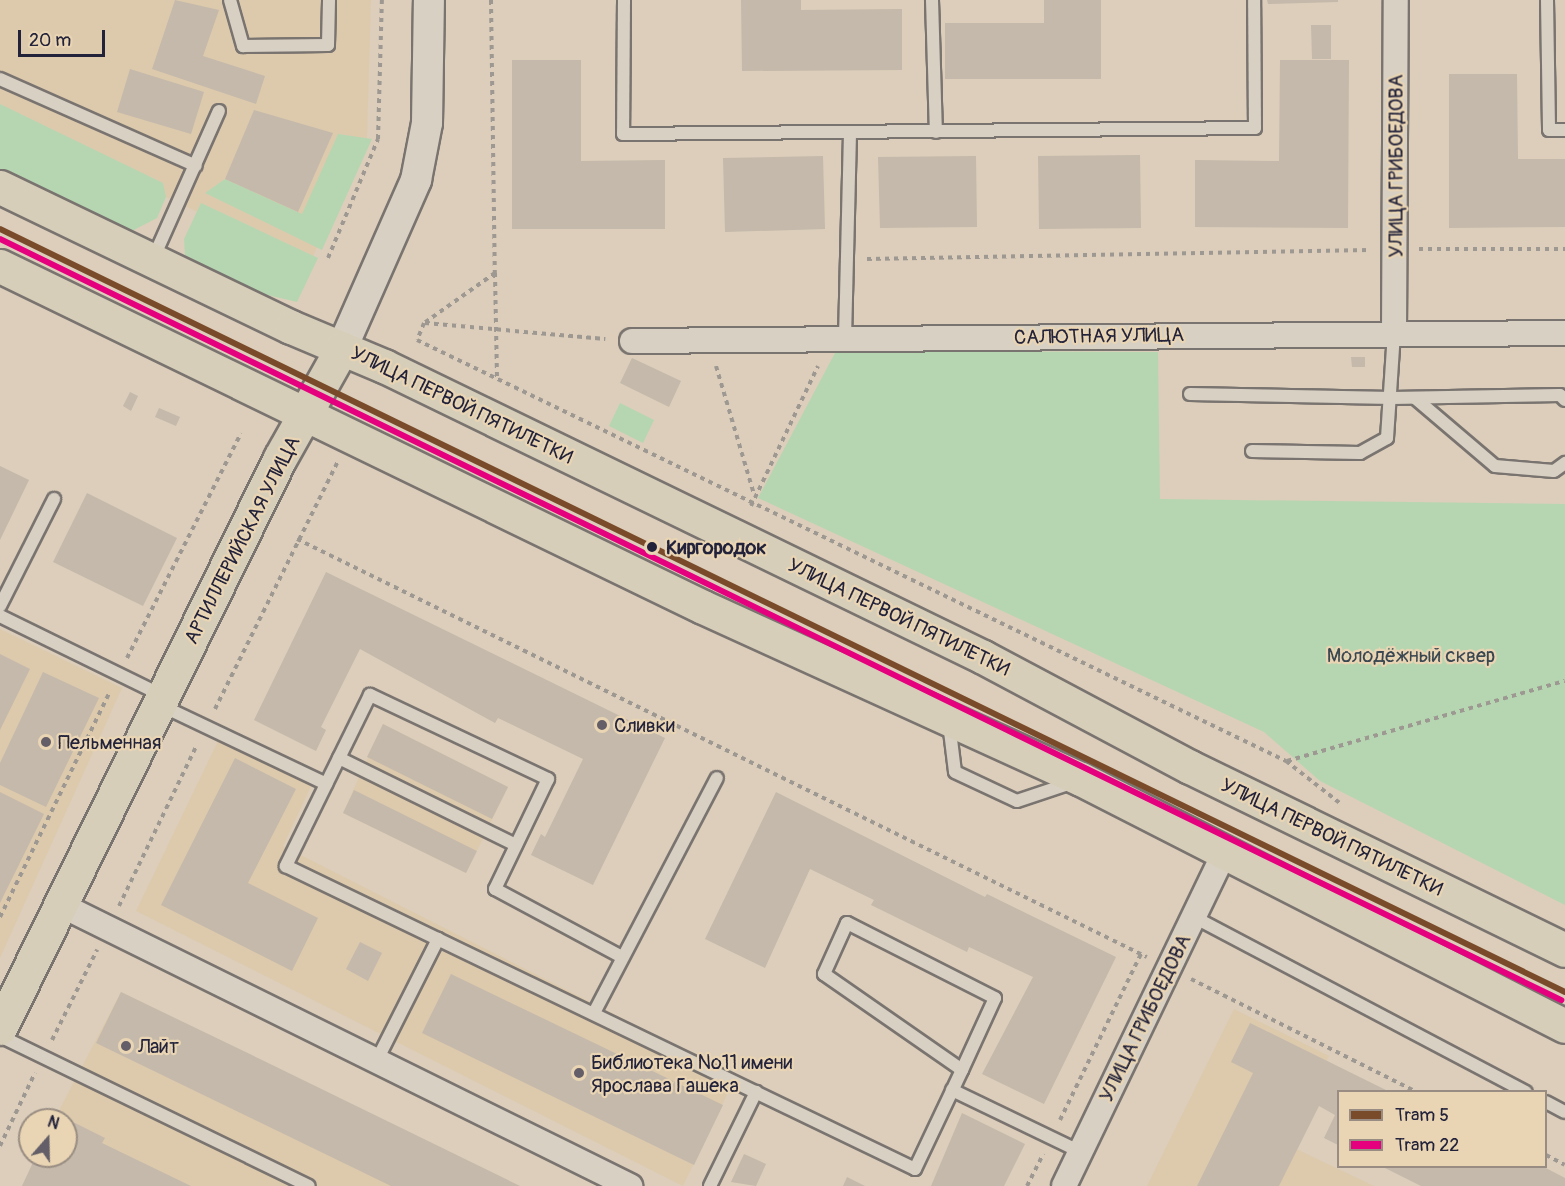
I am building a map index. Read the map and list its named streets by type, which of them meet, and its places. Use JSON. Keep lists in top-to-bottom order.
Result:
{
  "streets": {
    "main road": ["УЛИЦА ПЕРВОЙ ПЯТИЛЕТКИ", "АРТИЛЛЕРИЙСКАЯ УЛИЦА"],
    "street": ["УЛИЦА ГРИБОЕДОВА", "САЛЮТНАЯ УЛИЦА"]
  },
  "crossings": [
    ["УЛИЦА ГРИБОЕДОВА", "САЛЮТНАЯ УЛИЦА"],
    ["УЛИЦА ПЕРВОЙ ПЯТИЛЕТКИ", "АРТИЛЛЕРИЙСКАЯ УЛИЦА"]
  ],
  "parks": ["Молодёжный сквер"],
  "places": [
    "Киргородок",
    "Сливки",
    "Пельменная",
    "Лайт",
    "Библиотека №11 имени Ярослава Гашека"
  ],
  "lines": ["tram line 5", "tram line 22"],
  "legend": ["Tram 5", "Tram 22"],
  "scale_bar": "20 m",
  "north": "top"
}
